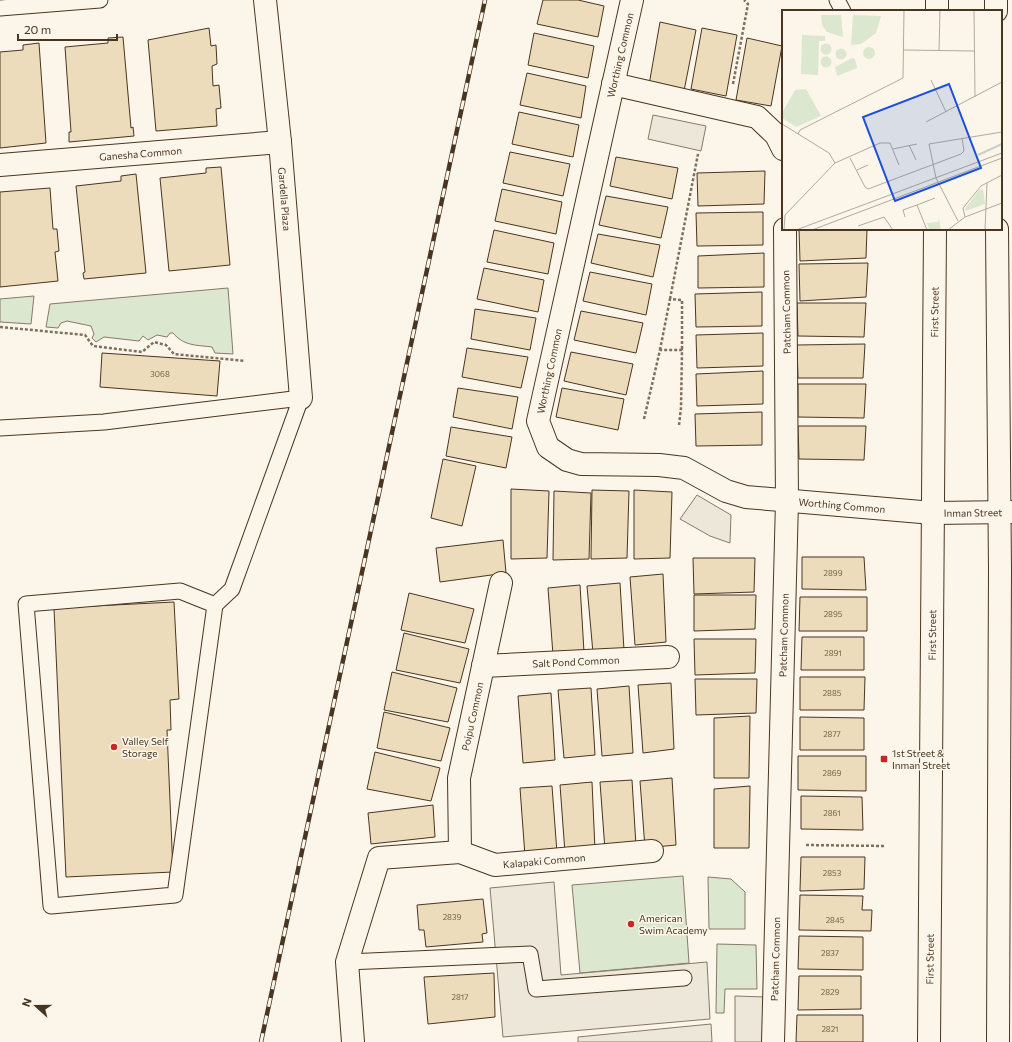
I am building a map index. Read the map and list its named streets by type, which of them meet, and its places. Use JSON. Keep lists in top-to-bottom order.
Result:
{
  "streets": {
    "street": [
      "Worthing Common",
      "Ganesha Common",
      "Gardella Plaza",
      "Patcham Common",
      "First Street",
      "Inman Street",
      "Salt Pond Common",
      "Poipu Common",
      "Kalapaki Common"
    ]
  },
  "crossings": [
    ["Worthing Common", "Patcham Common"],
    ["Worthing Common", "First Street"],
    ["Worthing Common", "Inman Street"],
    ["Ganesha Common", "Gardella Plaza"],
    ["First Street", "Inman Street"],
    ["Salt Pond Common", "Poipu Common"],
    ["Poipu Common", "Kalapaki Common"]
  ],
  "places": {
    "other": ["Valley Self Storage", "American Swim Academy"],
    "transit": ["1st Street & Inman Street"]
  },
  "house_numbers": [
    "3068",
    "2899",
    "2895",
    "2891",
    "2885",
    "2877",
    "2869",
    "2861",
    "2853",
    "2839",
    "2845",
    "2837",
    "2829",
    "2817",
    "2821"
  ],
  "scale_bar": "20 m",
  "north": "left"
}
